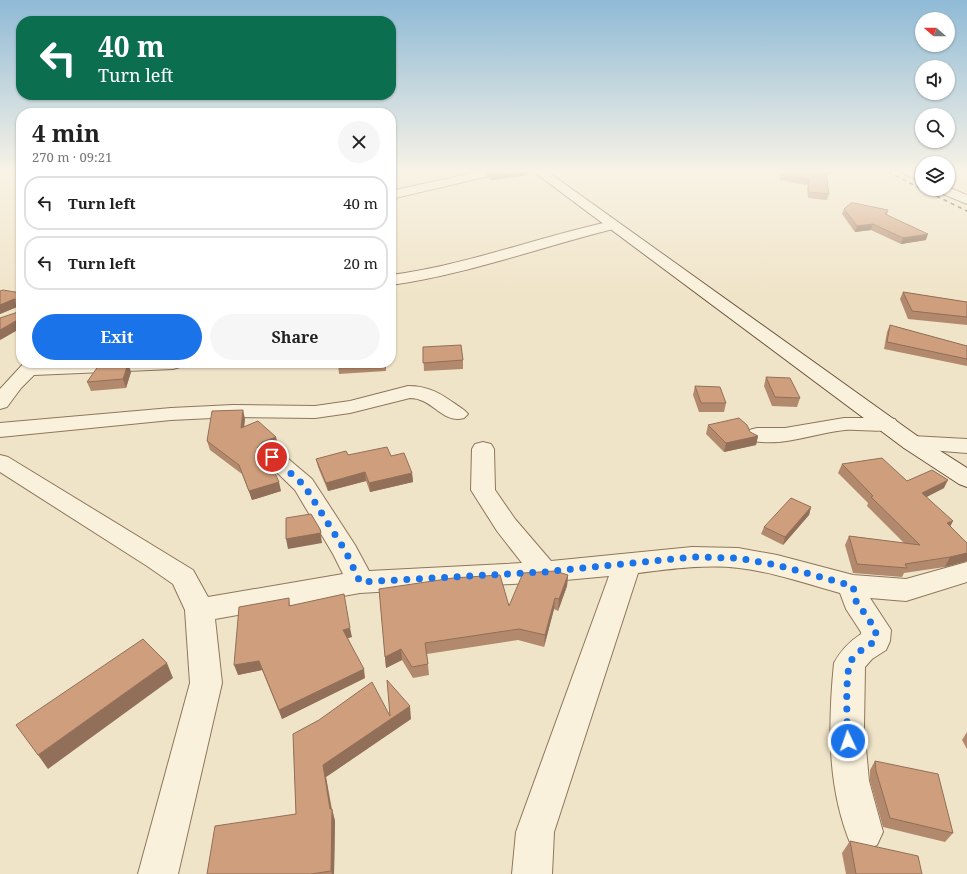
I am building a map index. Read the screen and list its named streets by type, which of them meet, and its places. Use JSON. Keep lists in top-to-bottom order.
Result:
{
  "north": "left",
  "page": {
    "turn": ["40 m", "Turn left"],
    "heading": ["4 min", "270 m · 09:21"],
    "list": [
      {
        "name": "Turn left",
        "value": "40 m"
      },
      {
        "name": "Turn left",
        "value": "20 m"
      }
    ],
    "buttons": ["Exit", "Share"]
  }
}
